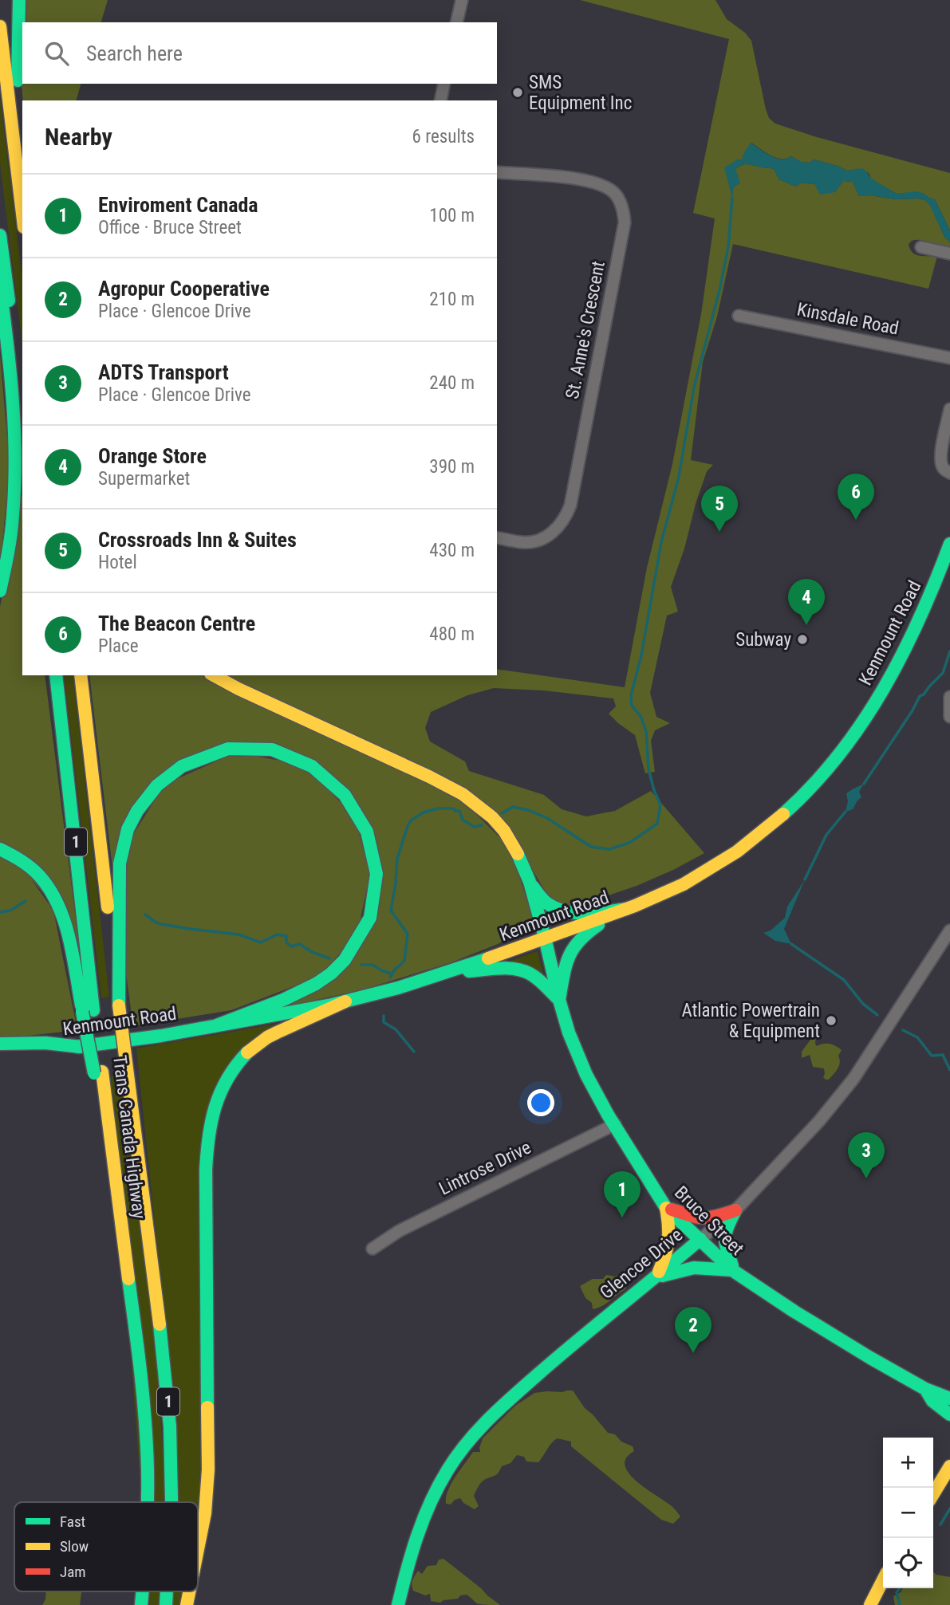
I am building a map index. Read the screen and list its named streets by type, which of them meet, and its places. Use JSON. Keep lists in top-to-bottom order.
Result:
{
  "streets": {
    "main road": [
      "Kenmount Road",
      "1",
      "Trans Canada Highway",
      "Bruce Street",
      "Glencoe Drive"
    ],
    "street": ["Kinsdale Road", "St. Anne's Crescent", "Lintrose Drive"]
  },
  "crossings": [
    ["Kenmount Road", "Bruce Street"],
    ["Lintrose Drive", "Bruce Street"],
    ["Bruce Street", "Glencoe Drive"]
  ],
  "places": ["SMS Equipment Inc", "Subway", "Atlantic Powertrain & Equipment"],
  "legend": ["Fast", "Slow", "Jam"],
  "page": {
    "search": "Search here",
    "heading": ["Nearby", "6 results"],
    "list": [
      {
        "mark": "1",
        "name": "Enviroment Canada",
        "note": "Office · Bruce Street",
        "value": "100 m"
      },
      {
        "mark": "2",
        "name": "Agropur Cooperative",
        "note": "Place · Glencoe Drive",
        "value": "210 m"
      },
      {
        "mark": "3",
        "name": "ADTS Transport",
        "note": "Place · Glencoe Drive",
        "value": "240 m"
      },
      {
        "mark": "4",
        "name": "Orange Store",
        "note": "Supermarket",
        "value": "390 m"
      },
      {
        "mark": "5",
        "name": "Crossroads Inn & Suites",
        "note": "Hotel",
        "value": "430 m"
      },
      {
        "mark": "6",
        "name": "The Beacon Centre",
        "note": "Place",
        "value": "480 m"
      }
    ],
    "pins": [
      "6",
      "5",
      "4",
      "3",
      "1",
      "2"
    ],
    "map_buttons": ["+", "−"]
  }
}
